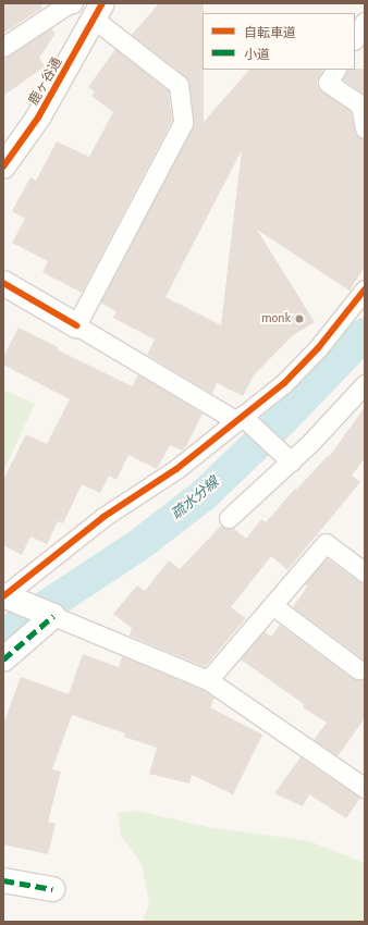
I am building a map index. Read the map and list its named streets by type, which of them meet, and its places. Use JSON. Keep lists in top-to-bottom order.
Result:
{
  "streets": {
    "street": ["鹿ヶ谷通"]
  },
  "water": ["疏水分線"],
  "places": ["monk"],
  "legend": ["自転車道", "小道"]
}
